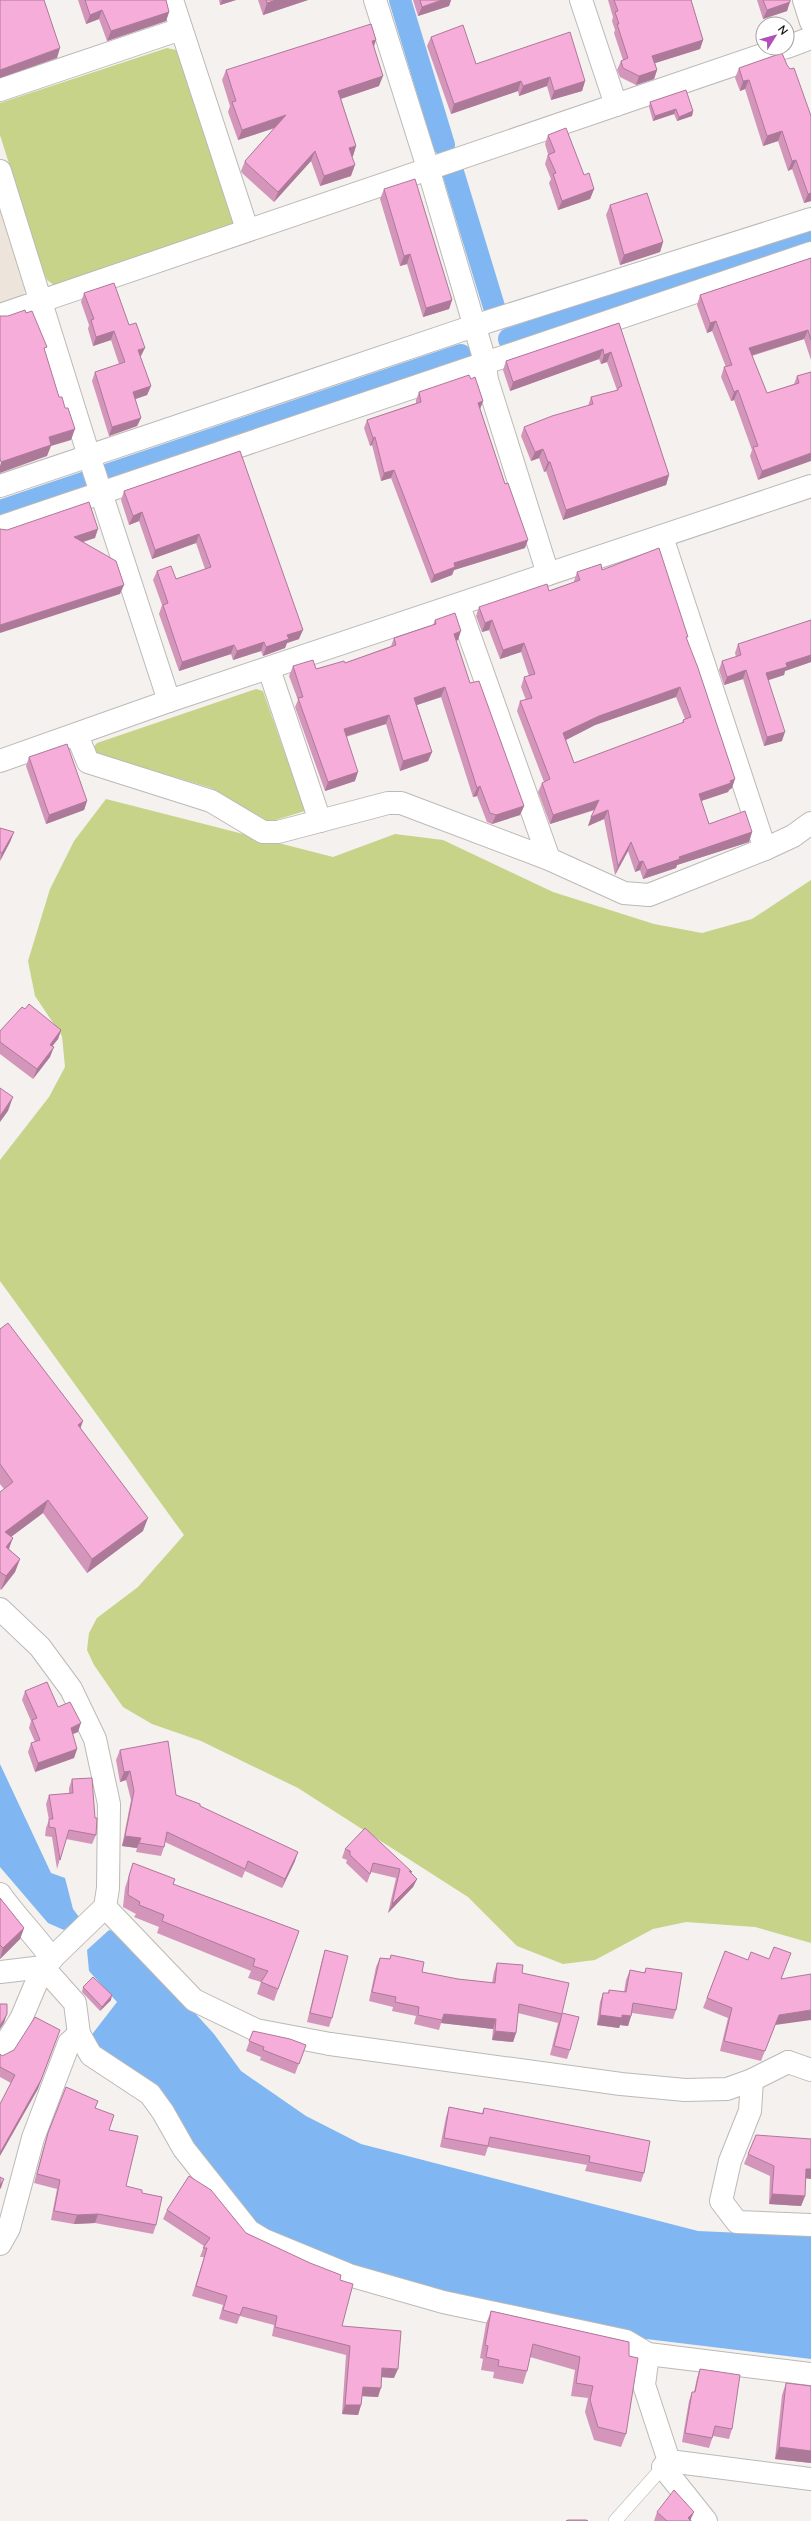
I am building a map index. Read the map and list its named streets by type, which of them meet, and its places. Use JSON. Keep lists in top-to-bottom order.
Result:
{
  "north": "top right"
}
